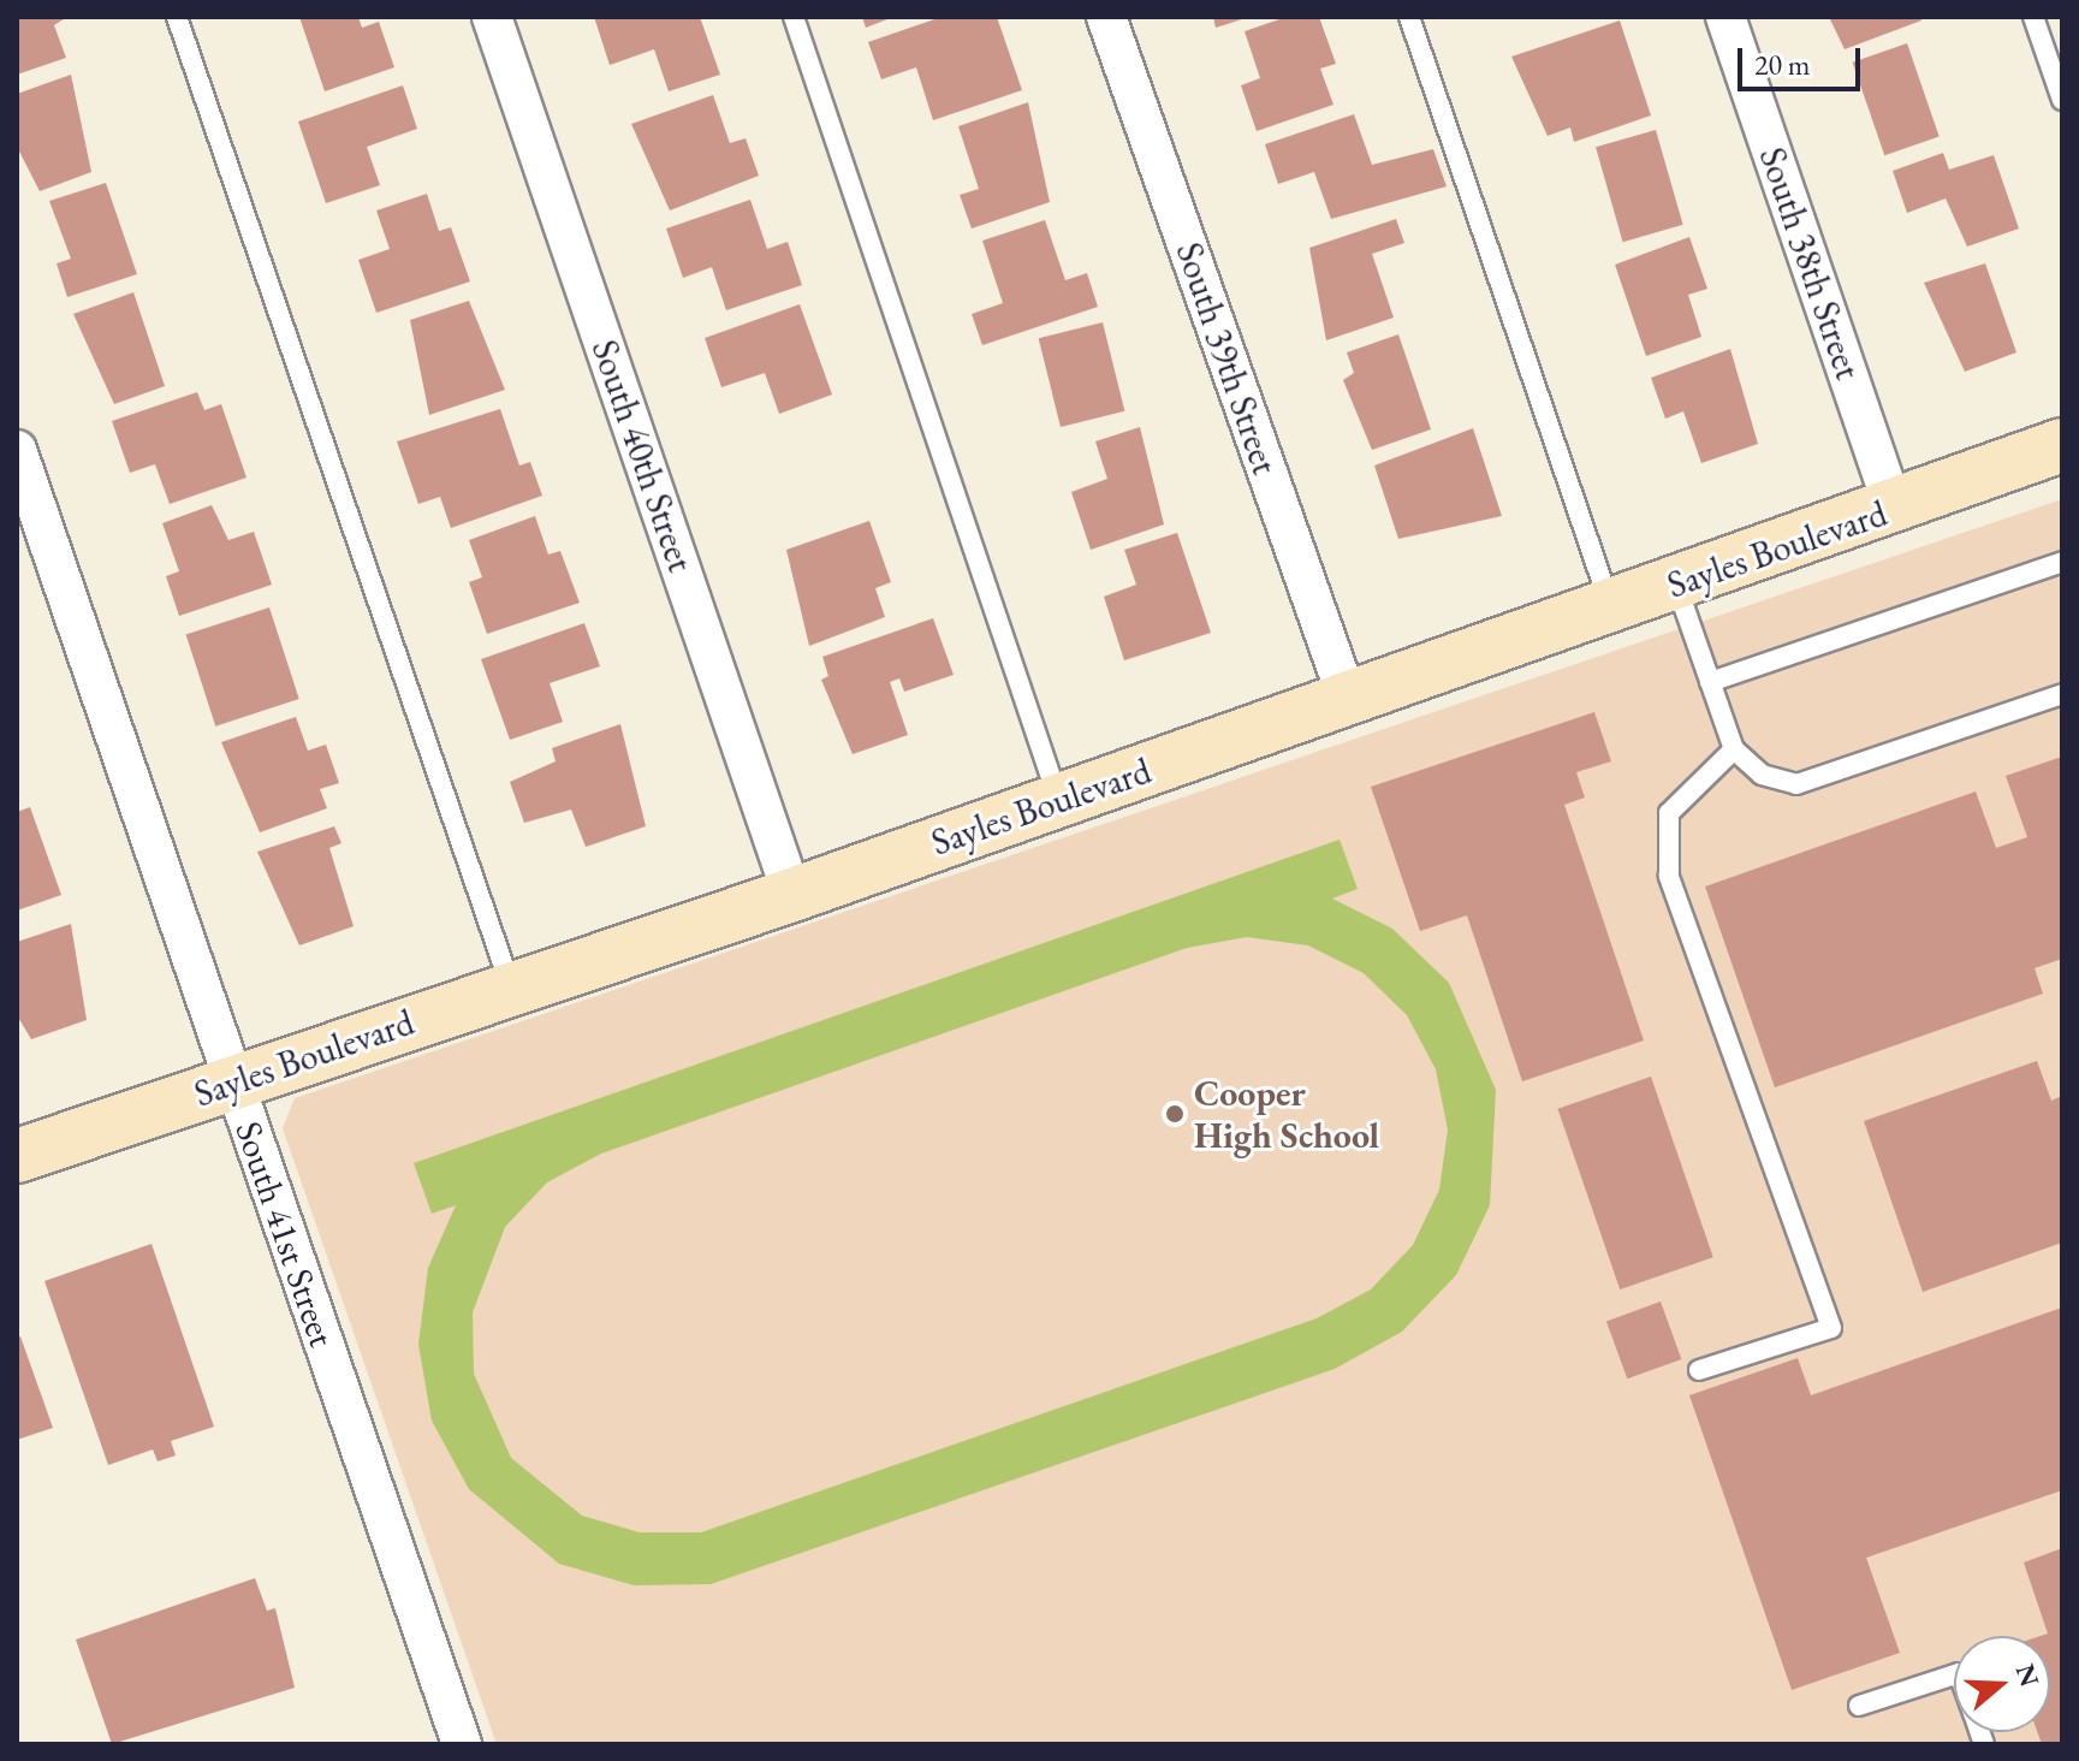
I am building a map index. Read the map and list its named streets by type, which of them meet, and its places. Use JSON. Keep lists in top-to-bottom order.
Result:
{
  "streets": {
    "street": [
      "South 38th Street",
      "South 39th Street",
      "South 40th Street",
      "Sayles Boulevard",
      "South 41st Street"
    ]
  },
  "crossings": [
    ["South 38th Street", "Sayles Boulevard"],
    ["South 39th Street", "Sayles Boulevard"],
    ["South 40th Street", "Sayles Boulevard"],
    ["Sayles Boulevard", "South 41st Street"]
  ],
  "places": ["Cooper High School"],
  "scale_bar": "20 m",
  "north": "right"
}
